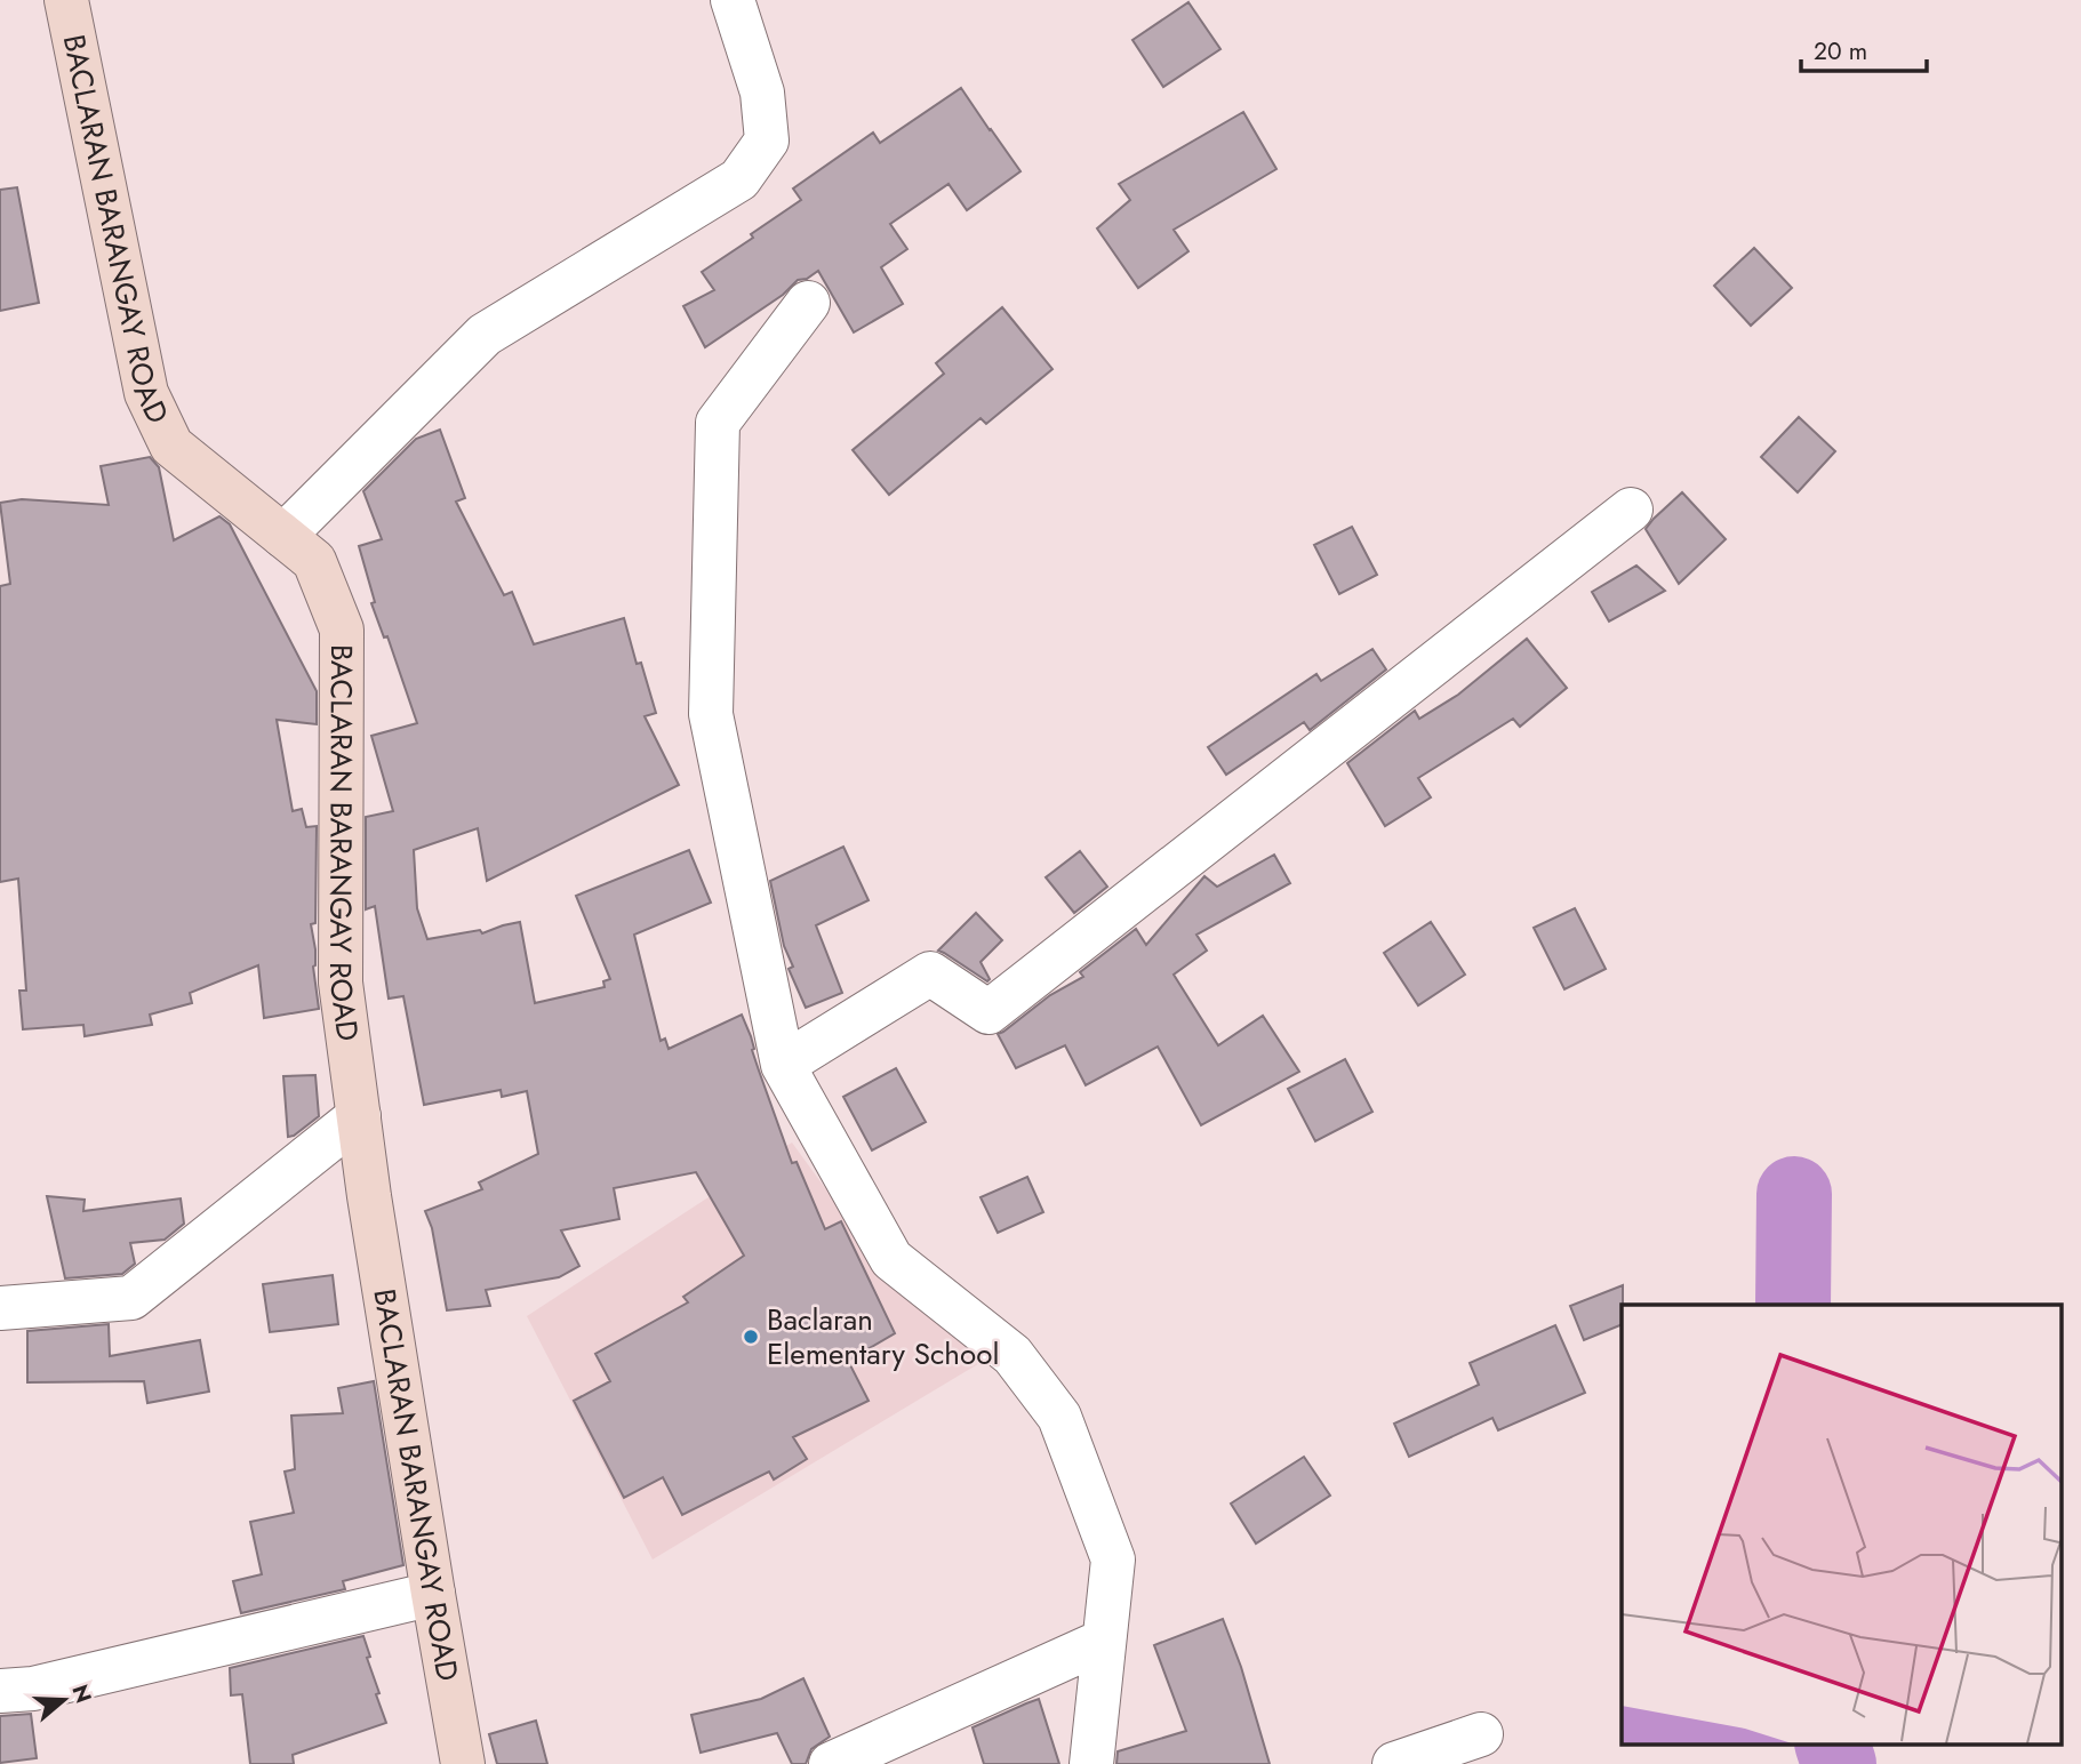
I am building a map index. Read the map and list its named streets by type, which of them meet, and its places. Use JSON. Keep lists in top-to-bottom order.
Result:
{
  "streets": {
    "street": ["BACLARAN BARANGAY ROAD"]
  },
  "places": ["Baclaran Elementary School"],
  "scale_bar": "20 m",
  "north": "right"
}
